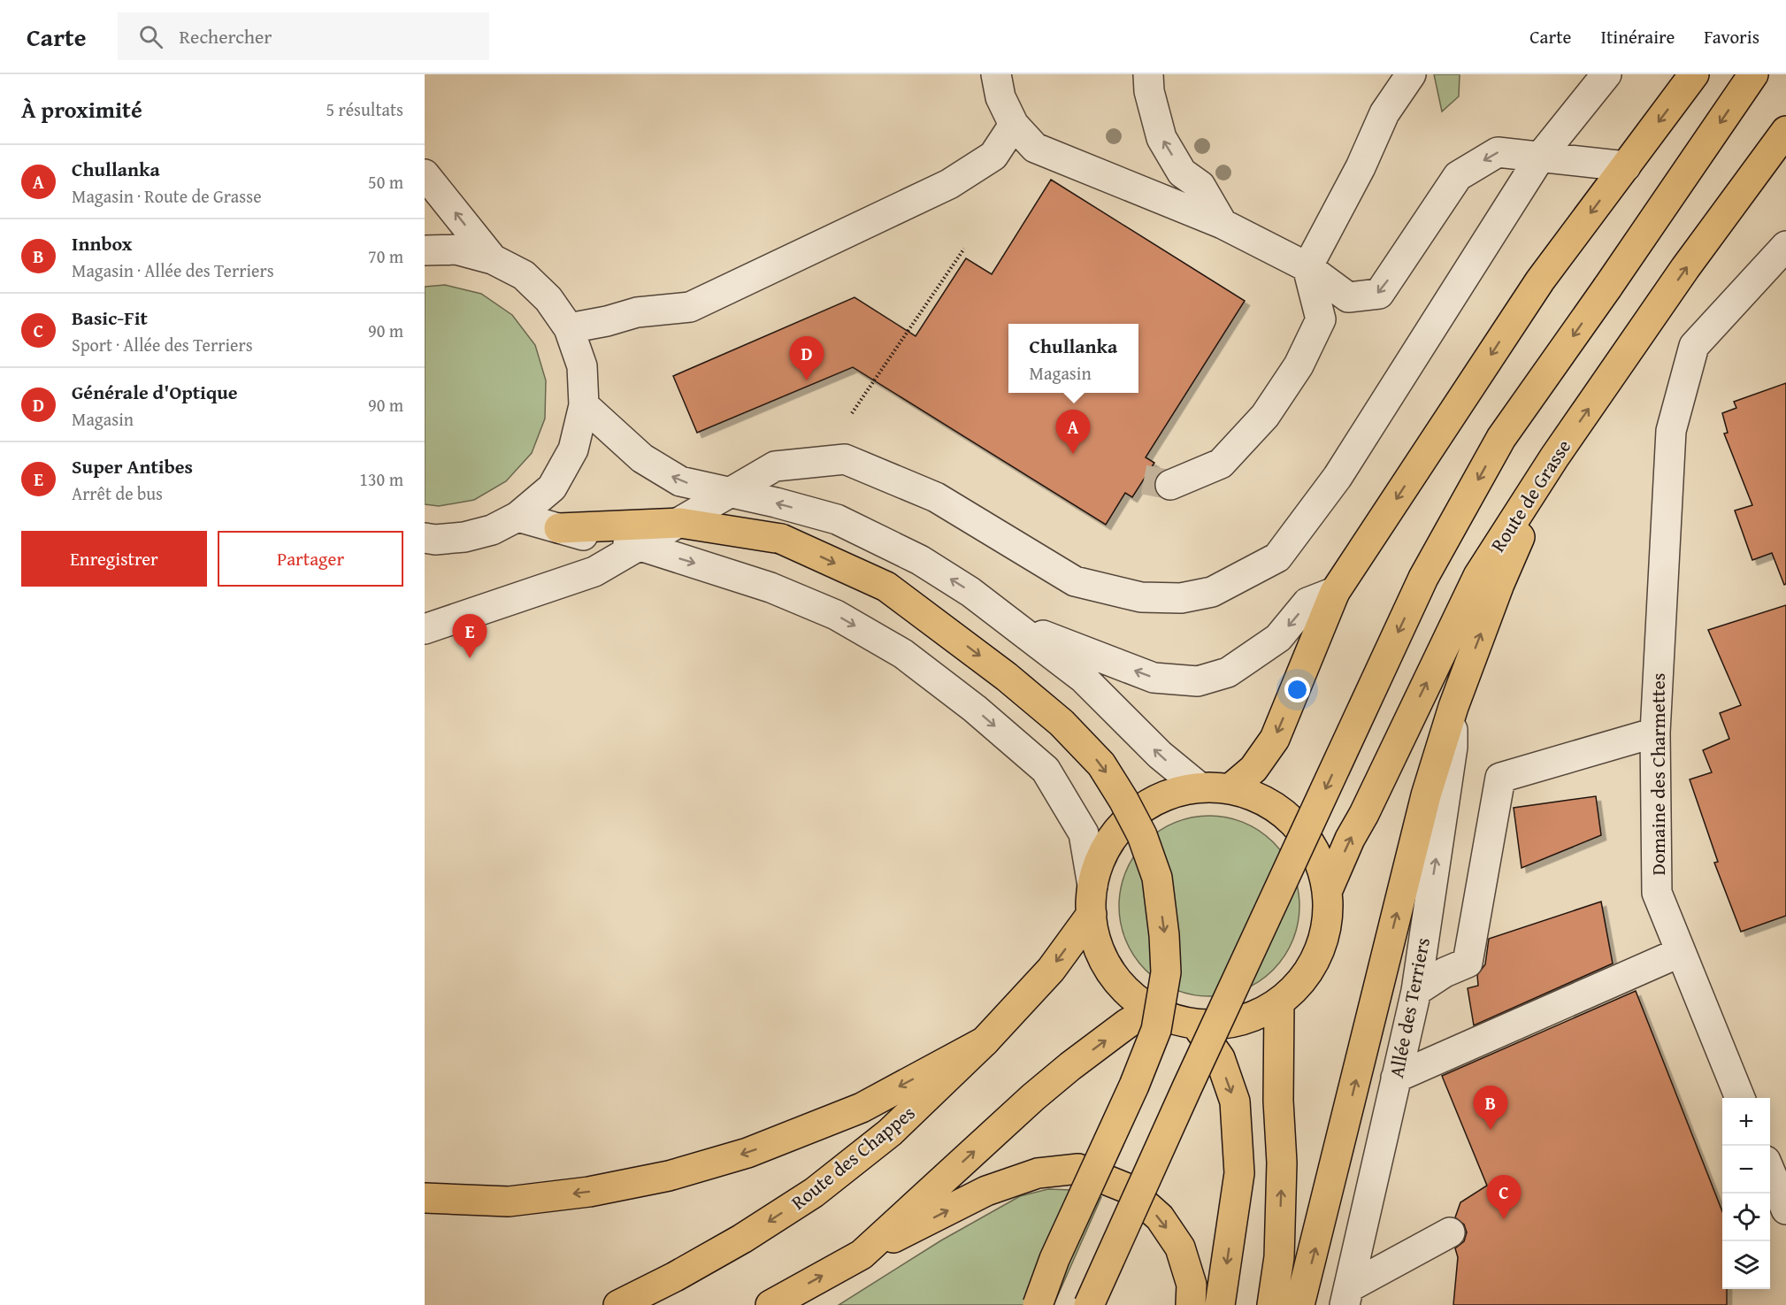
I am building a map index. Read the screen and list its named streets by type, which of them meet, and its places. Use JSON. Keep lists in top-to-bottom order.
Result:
{
  "streets": {
    "main road": ["Route de Grasse", "Route des Chappes"],
    "street": ["Domaine des Charmettes", "Allée des Terriers"]
  },
  "one_way": ["Allée des Terriers"],
  "page": {
    "header": "Carte",
    "search": "Rechercher",
    "nav": ["Carte", "Itinéraire", "Favoris"],
    "heading": ["À proximité", "5 résultats"],
    "list": [
      {
        "mark": "A",
        "name": "Chullanka",
        "note": "Magasin · Route de Grasse",
        "value": "50 m"
      },
      {
        "mark": "B",
        "name": "Innbox",
        "note": "Magasin · Allée des Terriers",
        "value": "70 m"
      },
      {
        "mark": "C",
        "name": "Basic-Fit",
        "note": "Sport · Allée des Terriers",
        "value": "90 m"
      },
      {
        "mark": "D",
        "name": "Générale d'Optique",
        "note": "Magasin",
        "value": "90 m"
      },
      {
        "mark": "E",
        "name": "Super Antibes",
        "note": "Arrêt de bus",
        "value": "130 m"
      }
    ],
    "popup": ["Chullanka", "Magasin"],
    "pins": [
      "D",
      "A",
      "E",
      "B",
      "C"
    ],
    "buttons": ["Enregistrer", "Partager"],
    "map_buttons": ["+", "−"]
  }
}
